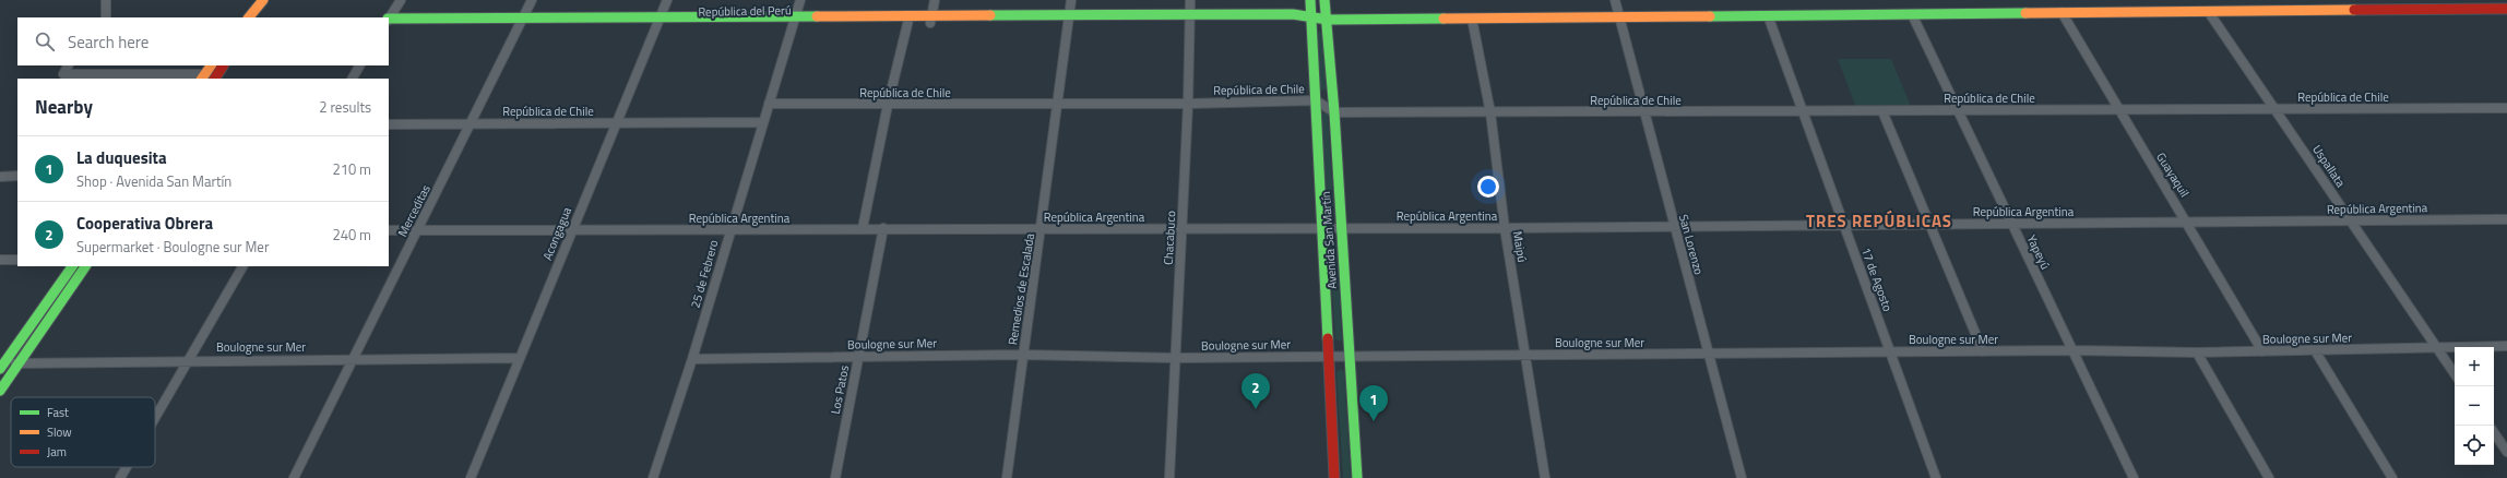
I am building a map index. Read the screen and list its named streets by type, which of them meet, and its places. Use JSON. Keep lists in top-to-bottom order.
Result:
{
  "streets": {
    "main road": ["República del Perú", "Avenida San Martín"],
    "street": [
      "República de Chile",
      "Uspallata",
      "Guayaquil",
      "República Argentina",
      "Merceditas",
      "Acongagua",
      "Chacabuco",
      "San Lorenzo",
      "Maipú",
      "Yapeyú",
      "25 de Febrero",
      "17 de Agosto",
      "Remedios de Escalada",
      "Boulogne sur Mer",
      "Los Patos"
    ]
  },
  "crossings": [
    ["República del Perú", "Uspallata"],
    ["República del Perú", "Guayaquil"],
    ["República del Perú", "Merceditas"],
    ["República del Perú", "Acongagua"],
    ["República del Perú", "Chacabuco"],
    ["República del Perú", "Avenida San Martín"],
    ["República del Perú", "San Lorenzo"],
    ["República del Perú", "Maipú"],
    ["República del Perú", "Yapeyú"],
    ["República del Perú", "25 de Febrero"],
    ["República del Perú", "17 de Agosto"],
    ["República del Perú", "Remedios de Escalada"],
    ["República de Chile", "Uspallata"],
    ["República de Chile", "Guayaquil"],
    ["República de Chile", "Merceditas"],
    ["República de Chile", "Acongagua"],
    ["República de Chile", "Chacabuco"],
    ["República de Chile", "Avenida San Martín"],
    ["República de Chile", "San Lorenzo"],
    ["República de Chile", "Maipú"],
    ["República de Chile", "Yapeyú"],
    ["República de Chile", "25 de Febrero"],
    ["República de Chile", "17 de Agosto"],
    ["República de Chile", "Remedios de Escalada"],
    ["Uspallata", "República Argentina"],
    ["Uspallata", "Boulogne sur Mer"],
    ["Guayaquil", "República Argentina"],
    ["Guayaquil", "Boulogne sur Mer"],
    ["República Argentina", "Merceditas"],
    ["República Argentina", "Acongagua"],
    ["República Argentina", "Chacabuco"],
    ["República Argentina", "Avenida San Martín"],
    ["República Argentina", "San Lorenzo"],
    ["República Argentina", "Maipú"],
    ["República Argentina", "Yapeyú"],
    ["República Argentina", "25 de Febrero"],
    ["República Argentina", "17 de Agosto"],
    ["República Argentina", "Remedios de Escalada"],
    ["República Argentina", "Los Patos"],
    ["Merceditas", "Boulogne sur Mer"],
    ["Acongagua", "Boulogne sur Mer"],
    ["Chacabuco", "Boulogne sur Mer"],
    ["Avenida San Martín", "Boulogne sur Mer"],
    ["San Lorenzo", "Boulogne sur Mer"],
    ["Maipú", "Boulogne sur Mer"],
    ["Yapeyú", "Boulogne sur Mer"],
    ["25 de Febrero", "Boulogne sur Mer"],
    ["17 de Agosto", "Boulogne sur Mer"],
    ["Remedios de Escalada", "Boulogne sur Mer"],
    ["Boulogne sur Mer", "Los Patos"]
  ],
  "districts": ["TRES REPÚBLICAS"],
  "legend": ["Fast", "Slow", "Jam"],
  "page": {
    "search": "Search here",
    "heading": ["Nearby", "2 results"],
    "list": [
      {
        "mark": "1",
        "name": "La duquesita",
        "note": "Shop · Avenida San Martín",
        "value": "210 m"
      },
      {
        "mark": "2",
        "name": "Cooperativa Obrera",
        "note": "Supermarket · Boulogne sur Mer",
        "value": "240 m"
      }
    ],
    "map_buttons": ["+", "−"],
    "pins": ["2", "1"]
  }
}
